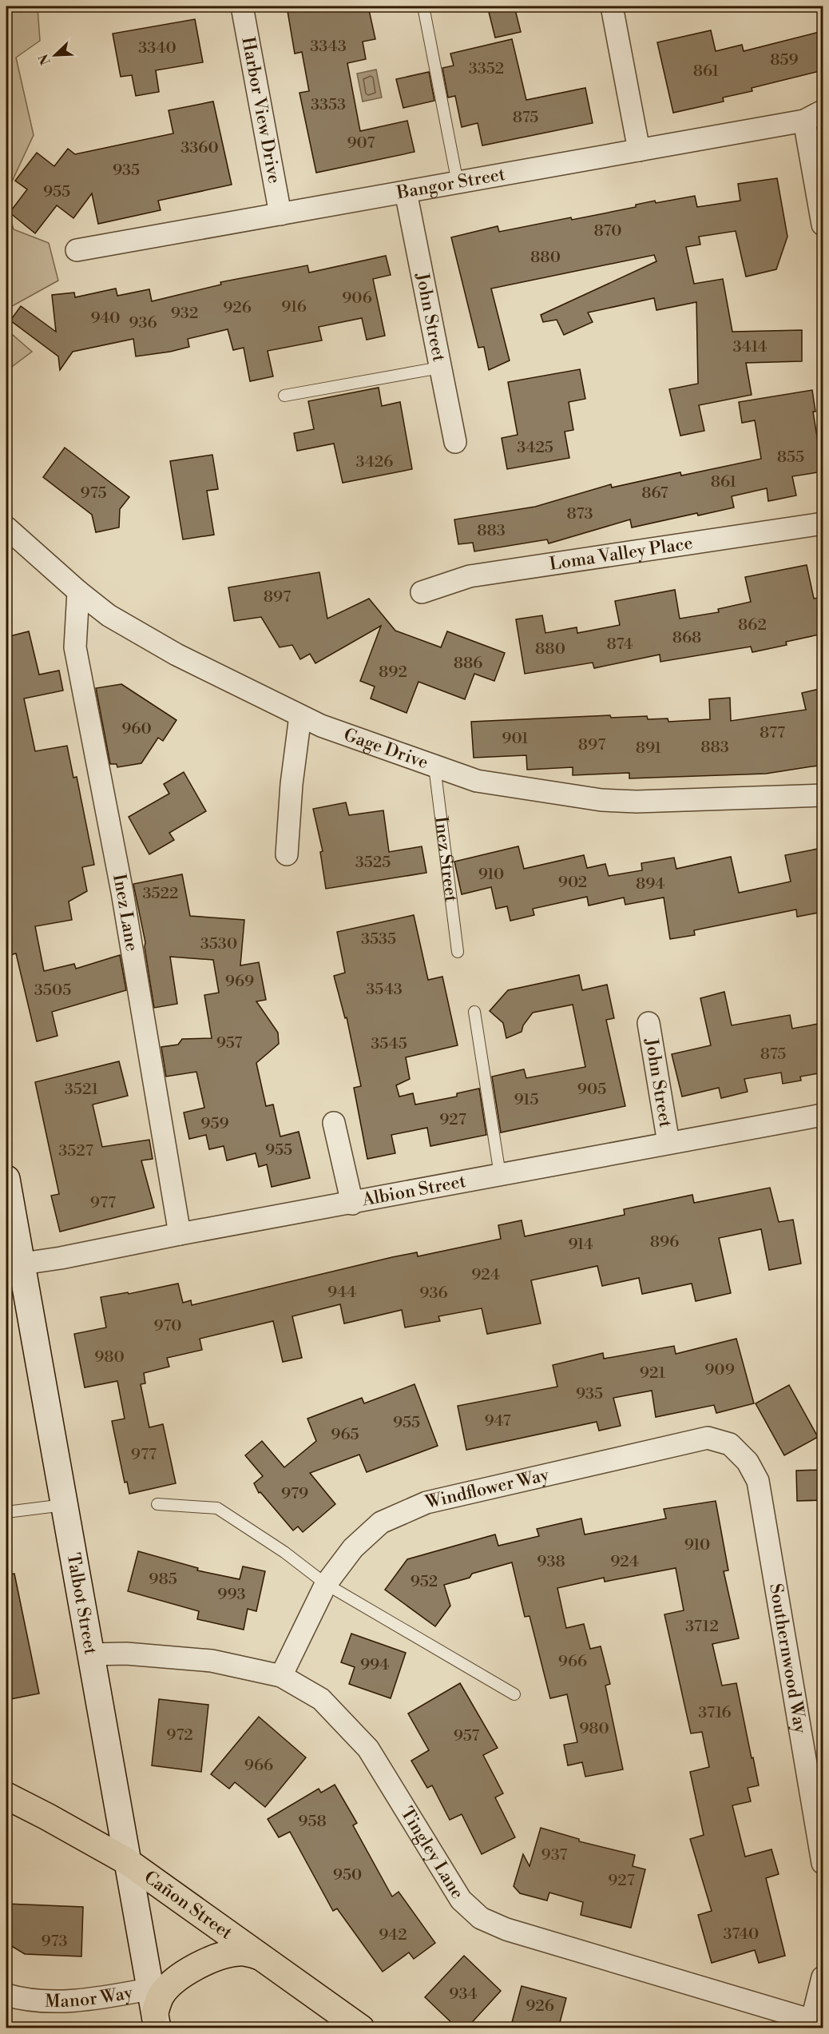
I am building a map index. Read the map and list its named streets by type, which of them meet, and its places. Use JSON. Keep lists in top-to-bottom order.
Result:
{
  "streets": {
    "main road": ["Talbot Street", "Cañon Street"],
    "street": [
      "Harbor View Drive",
      "Bangor Street",
      "John Street",
      "Loma Valley Place",
      "Gage Drive",
      "Inez Lane",
      "Albion Street",
      "Windflower Way",
      "Southernwood Way",
      "Tingley Lane",
      "Manor Way"
    ],
    "lane": ["Inez Street"]
  },
  "crossings": [
    ["Harbor View Drive", "Bangor Street"],
    ["Bangor Street", "John Street"],
    ["John Street", "Albion Street"],
    ["Gage Drive", "Inez Street"],
    ["Gage Drive", "Inez Lane"],
    ["Inez Lane", "Albion Street"],
    ["Albion Street", "Talbot Street"],
    ["Windflower Way", "Southernwood Way"],
    ["Windflower Way", "Tingley Lane"],
    ["Talbot Street", "Tingley Lane"],
    ["Talbot Street", "Cañon Street"],
    ["Talbot Street", "Manor Way"]
  ],
  "house_numbers": [
    "3343",
    "3340",
    "859",
    "3352",
    "861",
    "3353",
    "875",
    "907",
    "3360",
    "935",
    "955",
    "870",
    "880",
    "906",
    "916",
    "926",
    "932",
    "940",
    "936",
    "3414",
    "3425",
    "855",
    "3426",
    "861",
    "975",
    "867",
    "873",
    "883",
    "897",
    "862",
    "868",
    "874",
    "880",
    "886",
    "892",
    "960",
    "877",
    "901",
    "897",
    "883",
    "891",
    "3525",
    "910",
    "902",
    "894",
    "3522",
    "3535",
    "3530",
    "969",
    "3543",
    "3505",
    "957",
    "3545",
    "875",
    "3521",
    "905",
    "915",
    "927",
    "959",
    "955",
    "3527",
    "977",
    "896",
    "914",
    "924",
    "944",
    "936",
    "970",
    "980",
    "909",
    "921",
    "935",
    "947",
    "955",
    "965",
    "977",
    "979",
    "910",
    "938",
    "924",
    "985",
    "952",
    "993",
    "3712",
    "966",
    "994",
    "3716",
    "980",
    "972",
    "957",
    "966",
    "958",
    "937",
    "950",
    "927",
    "3740",
    "942",
    "973",
    "934",
    "926"
  ],
  "north": "bottom left"
}
